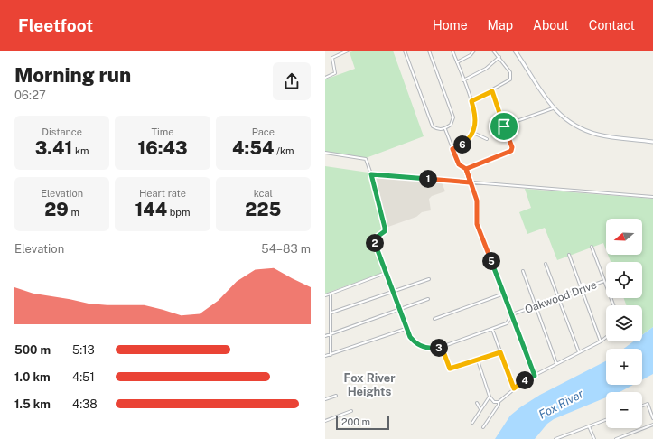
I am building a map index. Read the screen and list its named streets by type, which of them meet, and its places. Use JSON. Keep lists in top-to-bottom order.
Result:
{
  "streets": {
    "street": ["Oakwood Drive"]
  },
  "districts": ["Fox River Heights"],
  "water": ["Fox River"],
  "scale_bar": "200 m",
  "north": "left",
  "page": {
    "header": "Fleetfoot",
    "nav": [
      "Home",
      "Map",
      "About",
      "Contact"
    ],
    "heading": ["Morning run", "06:27"],
    "stats": [
      ["Distance", "3.41 km"],
      ["Time", "16:43"],
      ["Pace", "4:54 /km"],
      ["Elevation", "29 m"],
      ["Heart rate", "144 bpm"],
      ["kcal", "225"]
    ],
    "pins": [
      "6",
      "1",
      "2",
      "5",
      "3",
      "4"
    ],
    "map_buttons": ["+", "−"],
    "chart": ["Elevation", "54–83 m"],
    "list": [
      {
        "name": "500 m",
        "note": "5:13"
      },
      {
        "name": "1.0 km",
        "note": "4:51"
      },
      {
        "name": "1.5 km",
        "note": "4:38"
      }
    ],
    "scale": "200 m"
  }
}
